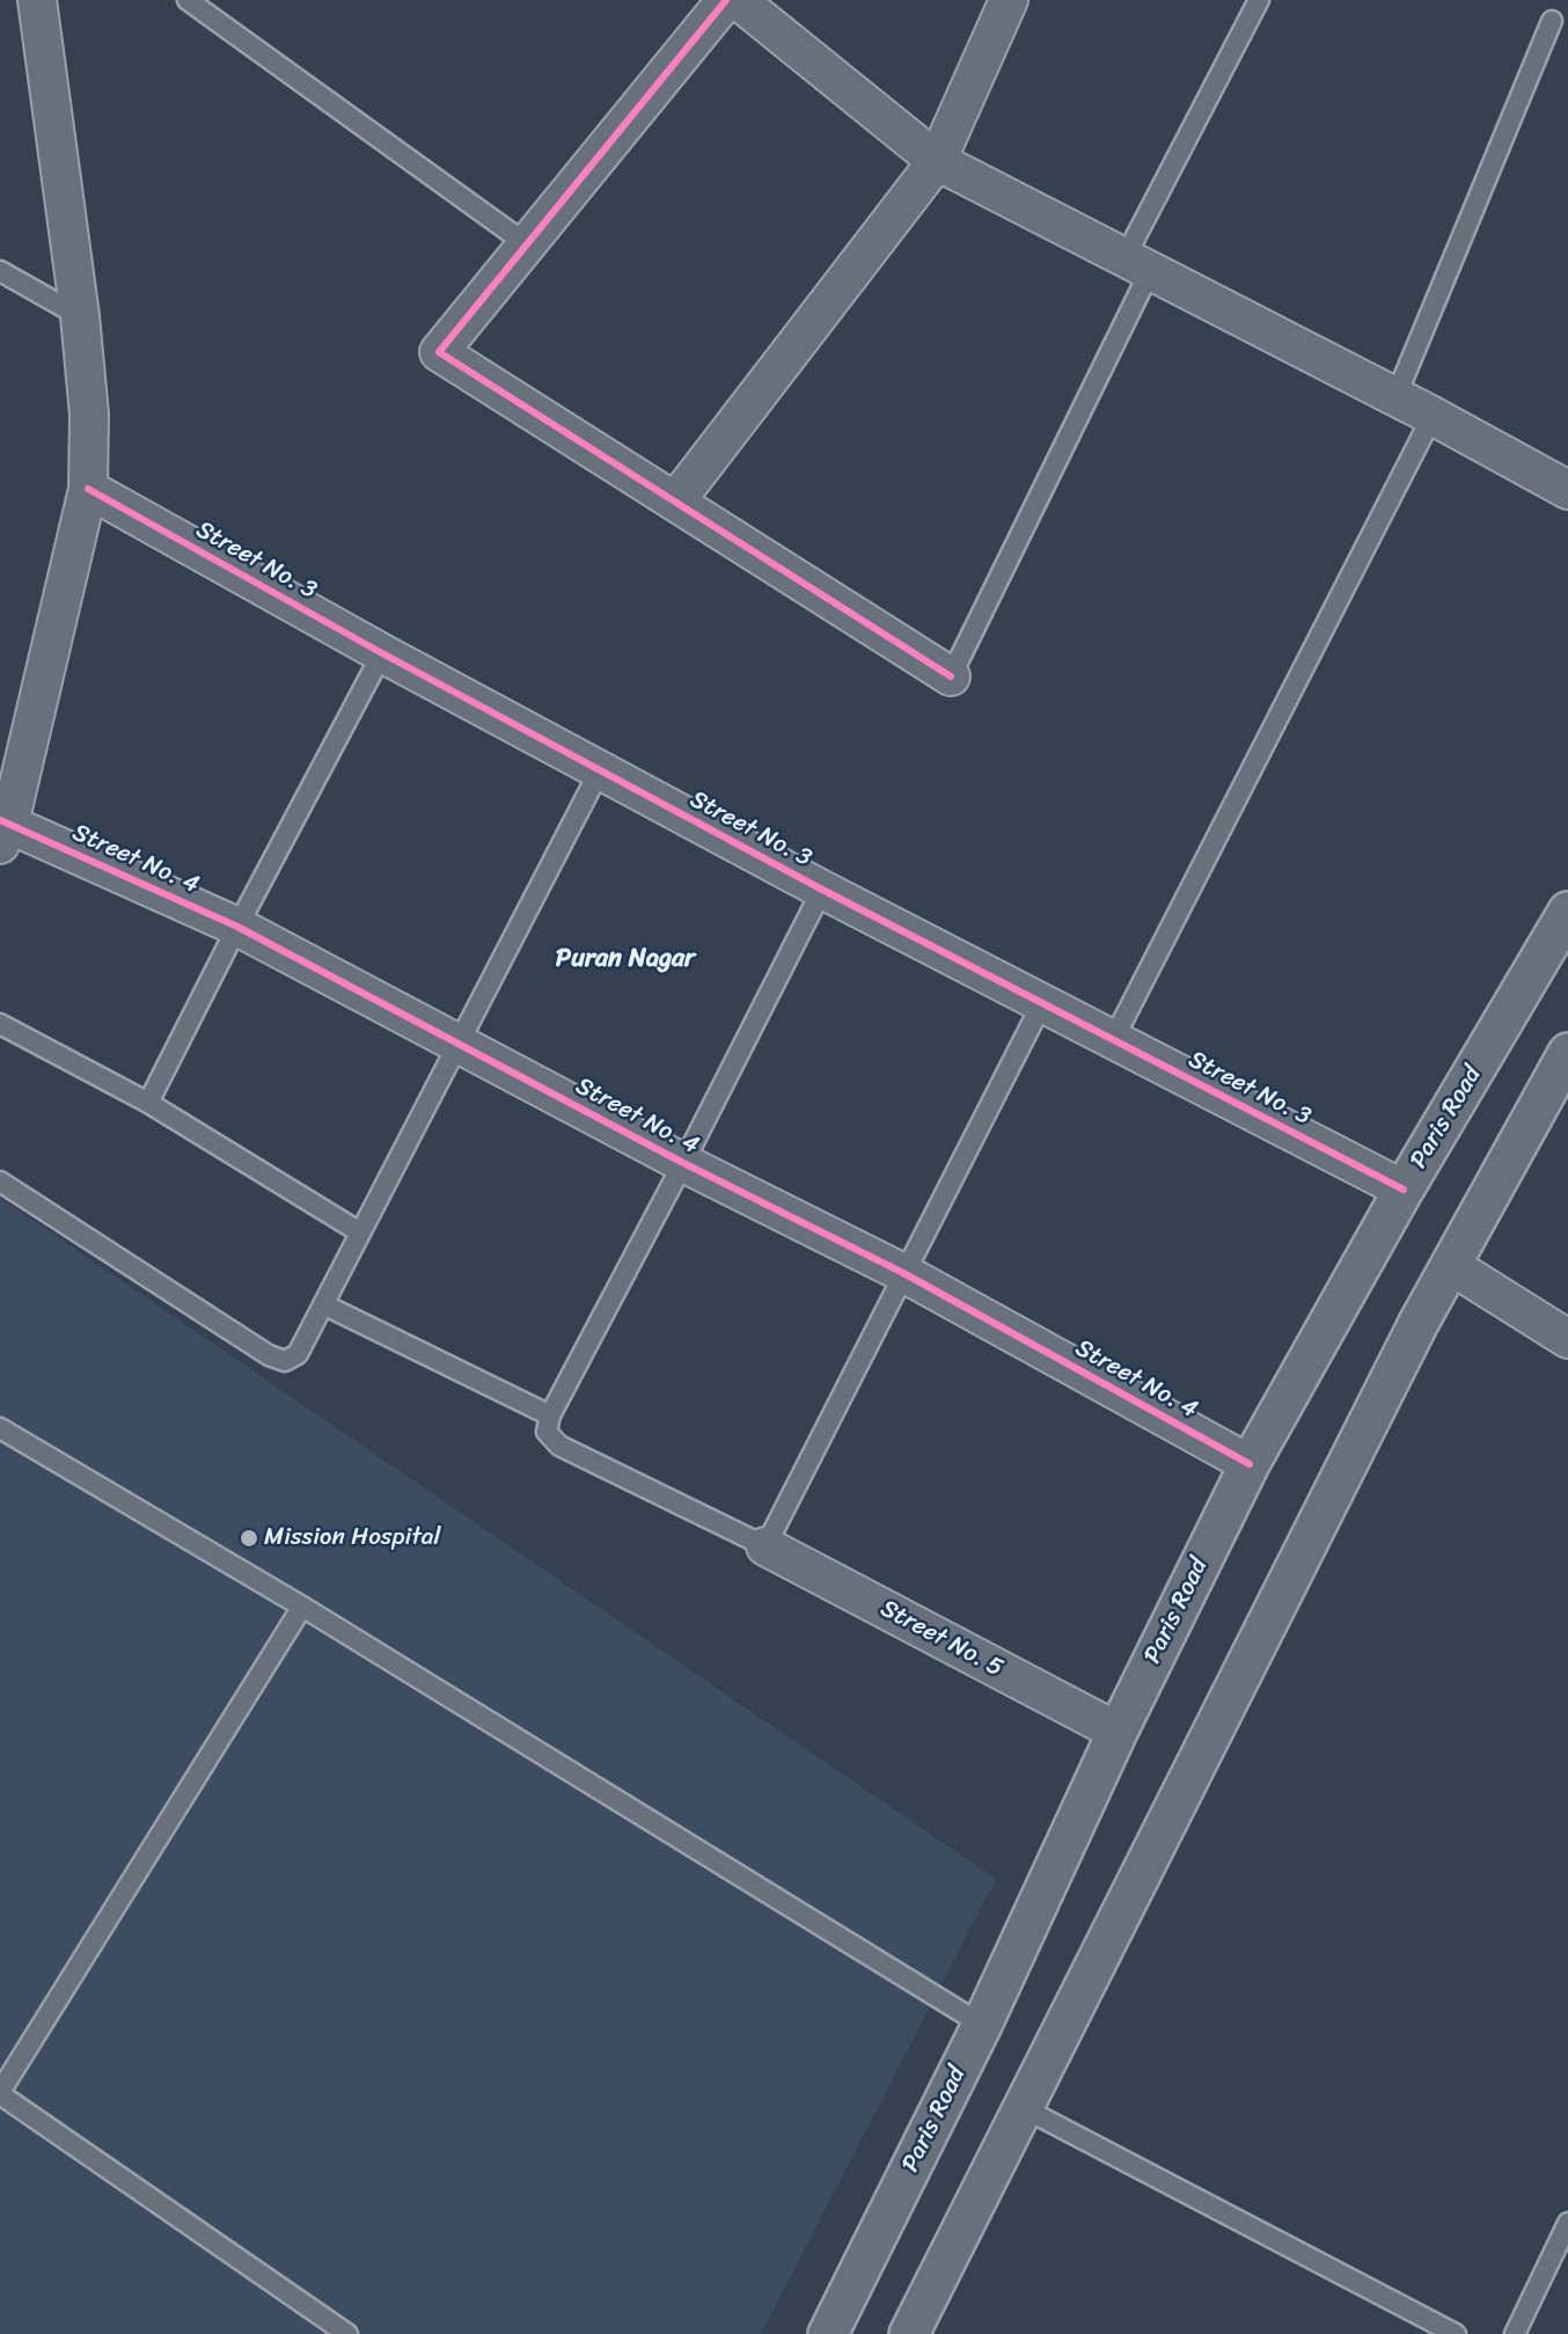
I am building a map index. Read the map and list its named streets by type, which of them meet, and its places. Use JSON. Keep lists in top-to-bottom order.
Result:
{
  "streets": {
    "main road": ["Paris Road"],
    "street": ["Street No. 3", "Street No. 4", "Street No. 5"]
  },
  "crossings": [
    ["Street No. 3", "Paris Road"],
    ["Street No. 4", "Paris Road"],
    ["Paris Road", "Street No. 5"]
  ],
  "districts": ["Puran Nagar"],
  "places": ["Mission Hospital"]
}
